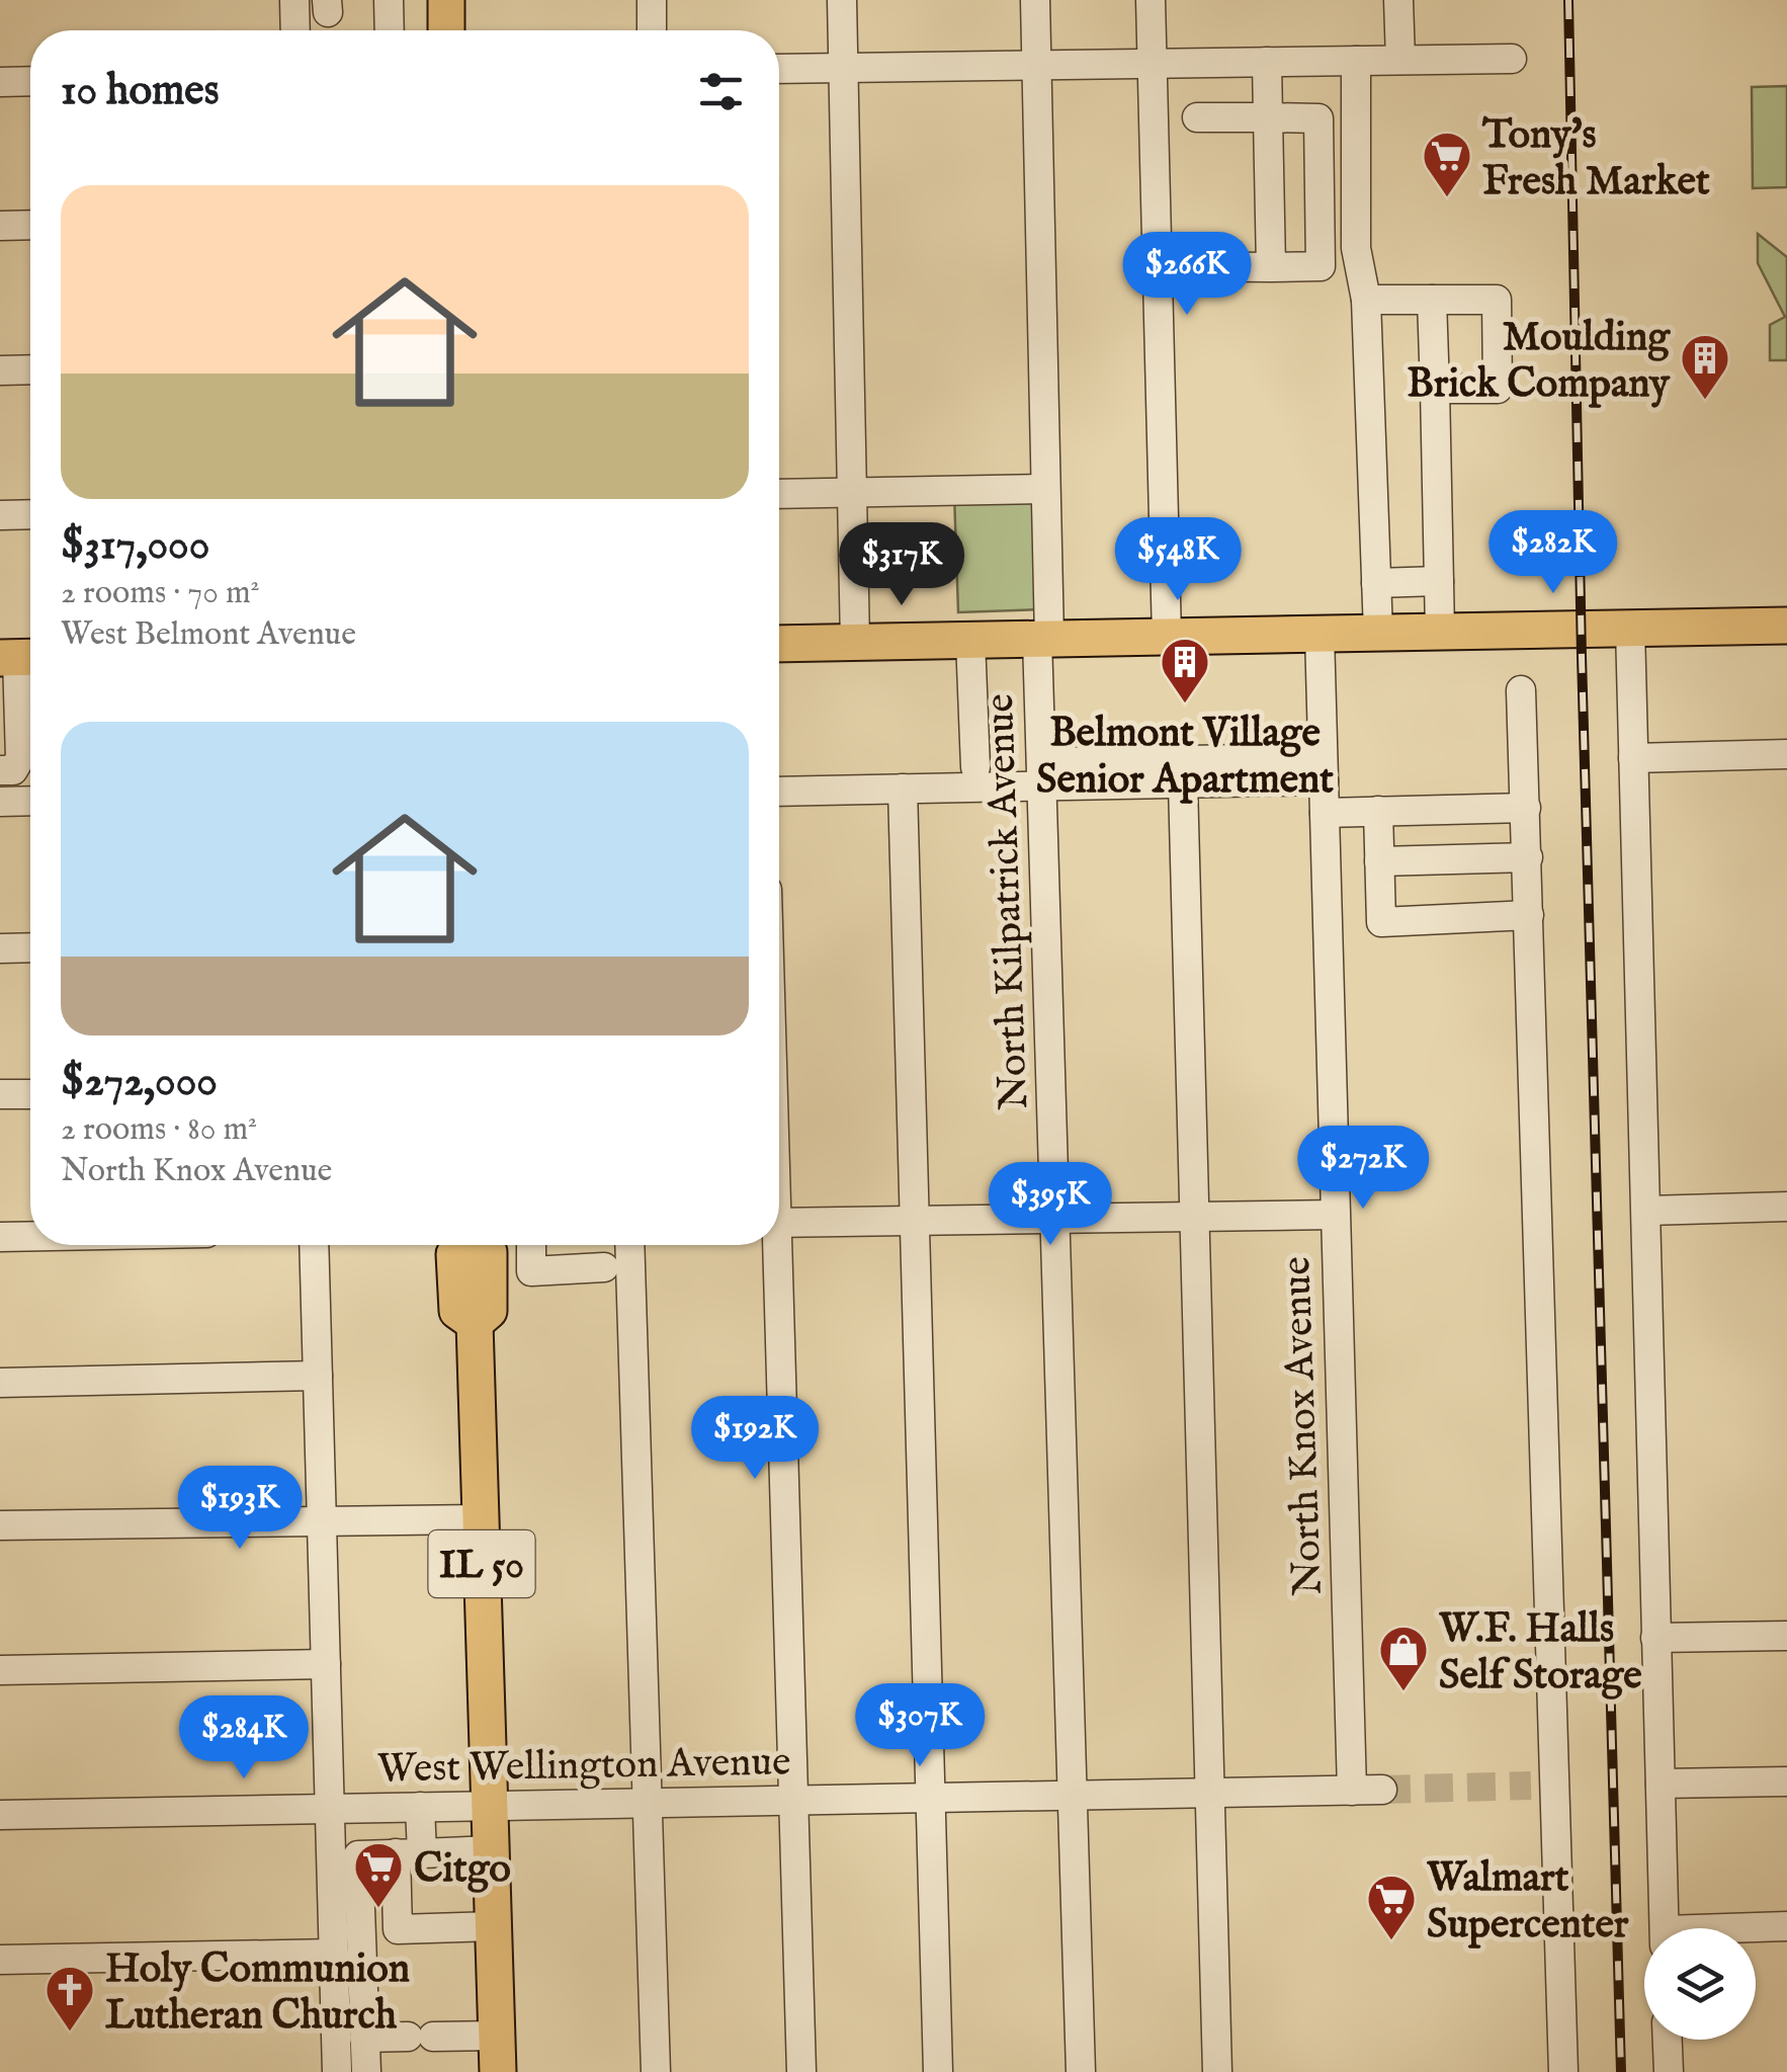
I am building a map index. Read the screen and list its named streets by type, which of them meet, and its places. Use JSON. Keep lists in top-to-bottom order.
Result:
{
  "streets": {
    "main road": ["IL 50"],
    "street": ["North Kilpatrick Avenue", "North Knox Avenue", "West Wellington Avenue"]
  },
  "crossings": [
    ["North Kilpatrick Avenue", "West Wellington Avenue"],
    ["North Knox Avenue", "West Wellington Avenue"],
    ["IL 50", "West Wellington Avenue"]
  ],
  "places": {
    "supermarket": ["Tony's Fresh Market", "Citgo", "Walmart Supercenter"],
    "building": ["Moulding Brick Company", "Belmont Village Senior Apartment"],
    "shop": ["W.F. Halls Self Storage"],
    "church": ["Holy Communion Lutheran Church"]
  },
  "page": {
    "heading": "10 homes",
    "list": [
      {
        "name": "$317,000",
        "note": "2 rooms · 70 m² · West Belmont Avenue"
      },
      {
        "name": "$272,000",
        "note": "2 rooms · 80 m² · North Knox Avenue"
      }
    ],
    "price": [
      "$266K",
      "$282K",
      "$548K",
      "$317K",
      "$272K",
      "$395K",
      "$192K",
      "$193K",
      "$307K",
      "$284K"
    ]
  }
}
